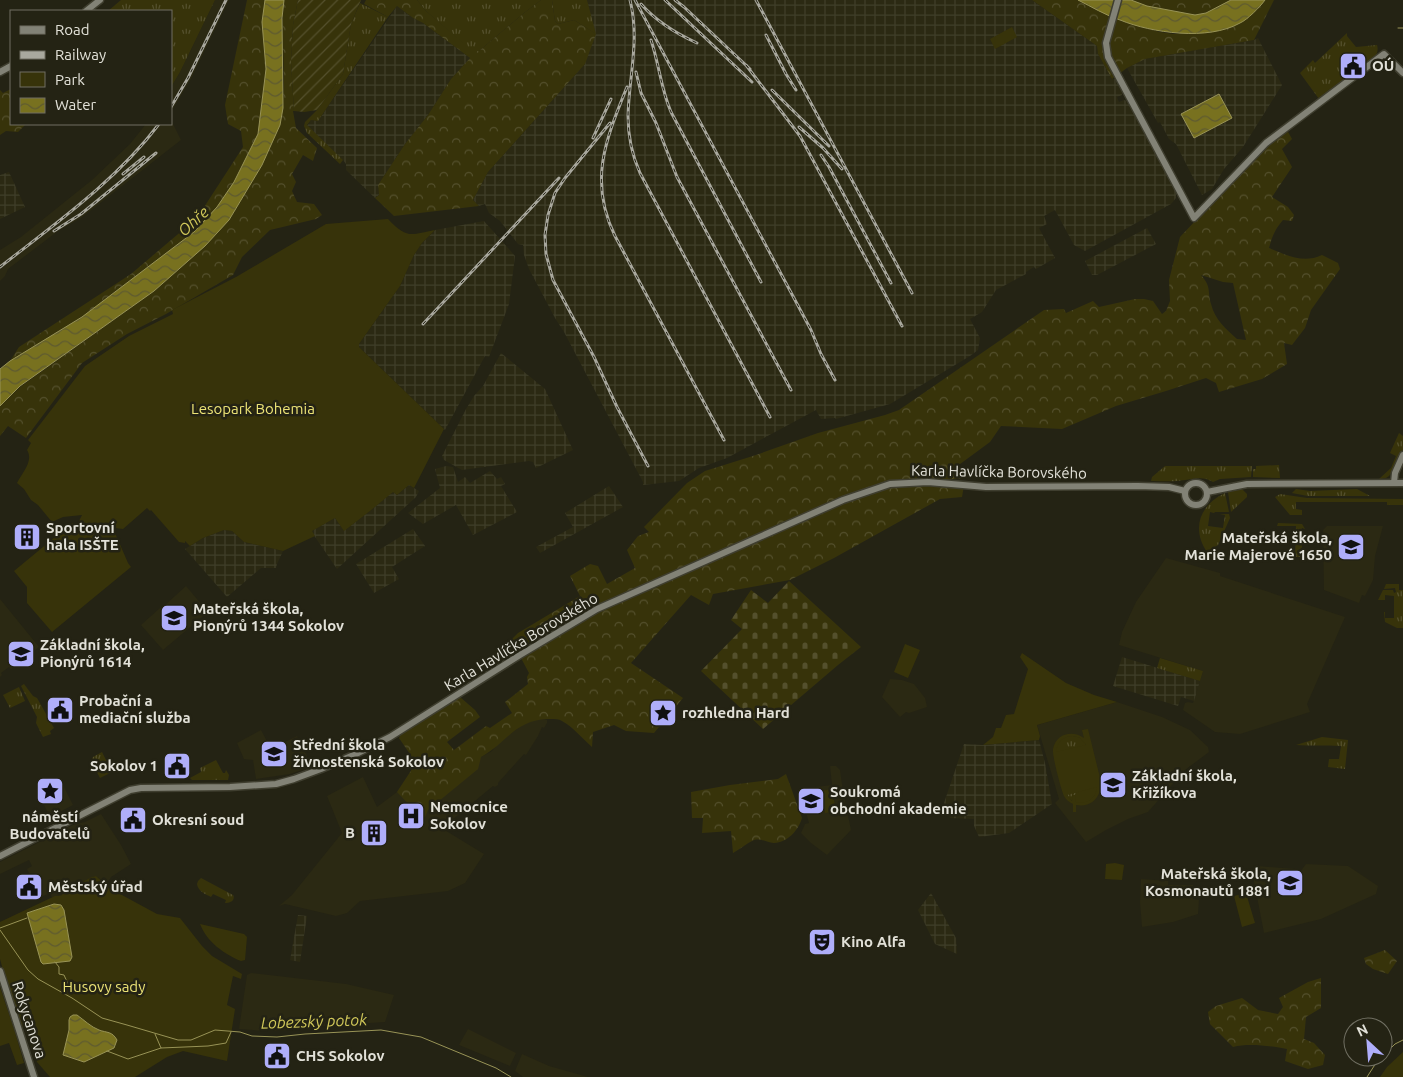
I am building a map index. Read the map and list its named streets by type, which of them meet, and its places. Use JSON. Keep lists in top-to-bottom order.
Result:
{
  "streets": {
    "street": ["Karla Havlíčka Borovského", "Rokycanova"]
  },
  "water": ["Ohře", "Lobezský potok"],
  "parks": ["Lesopark Bohemia", "Husovy sady"],
  "places": {
    "public building": [
      "OÚ",
      "Probační a mediační služba",
      "Sokolov 1",
      "Okresní soud",
      "Městský úřad",
      "CHS Sokolov"
    ],
    "building": ["Sportovní hala ISŠTE", "B"],
    "school or university": [
      "Mateřská škola, Marie Majerové 1650",
      "Mateřská škola, Pionýrů 1344 Sokolov",
      "Základní škola, Pionýrů 1614",
      "Střední škola živnostenská Sokolov",
      "Základní škola, Křižíkova",
      "Soukromá obchodní akademie",
      "Mateřská škola, Kosmonautů 1881"
    ],
    "place": ["rozhledna Hard", "náměstí Budovatelů"],
    "hospital": ["Nemocnice Sokolov"],
    "theatre": ["Kino Alfa"]
  },
  "legend": [
    "Road",
    "Railway",
    "Park",
    "Water"
  ],
  "north": "top left"
}
